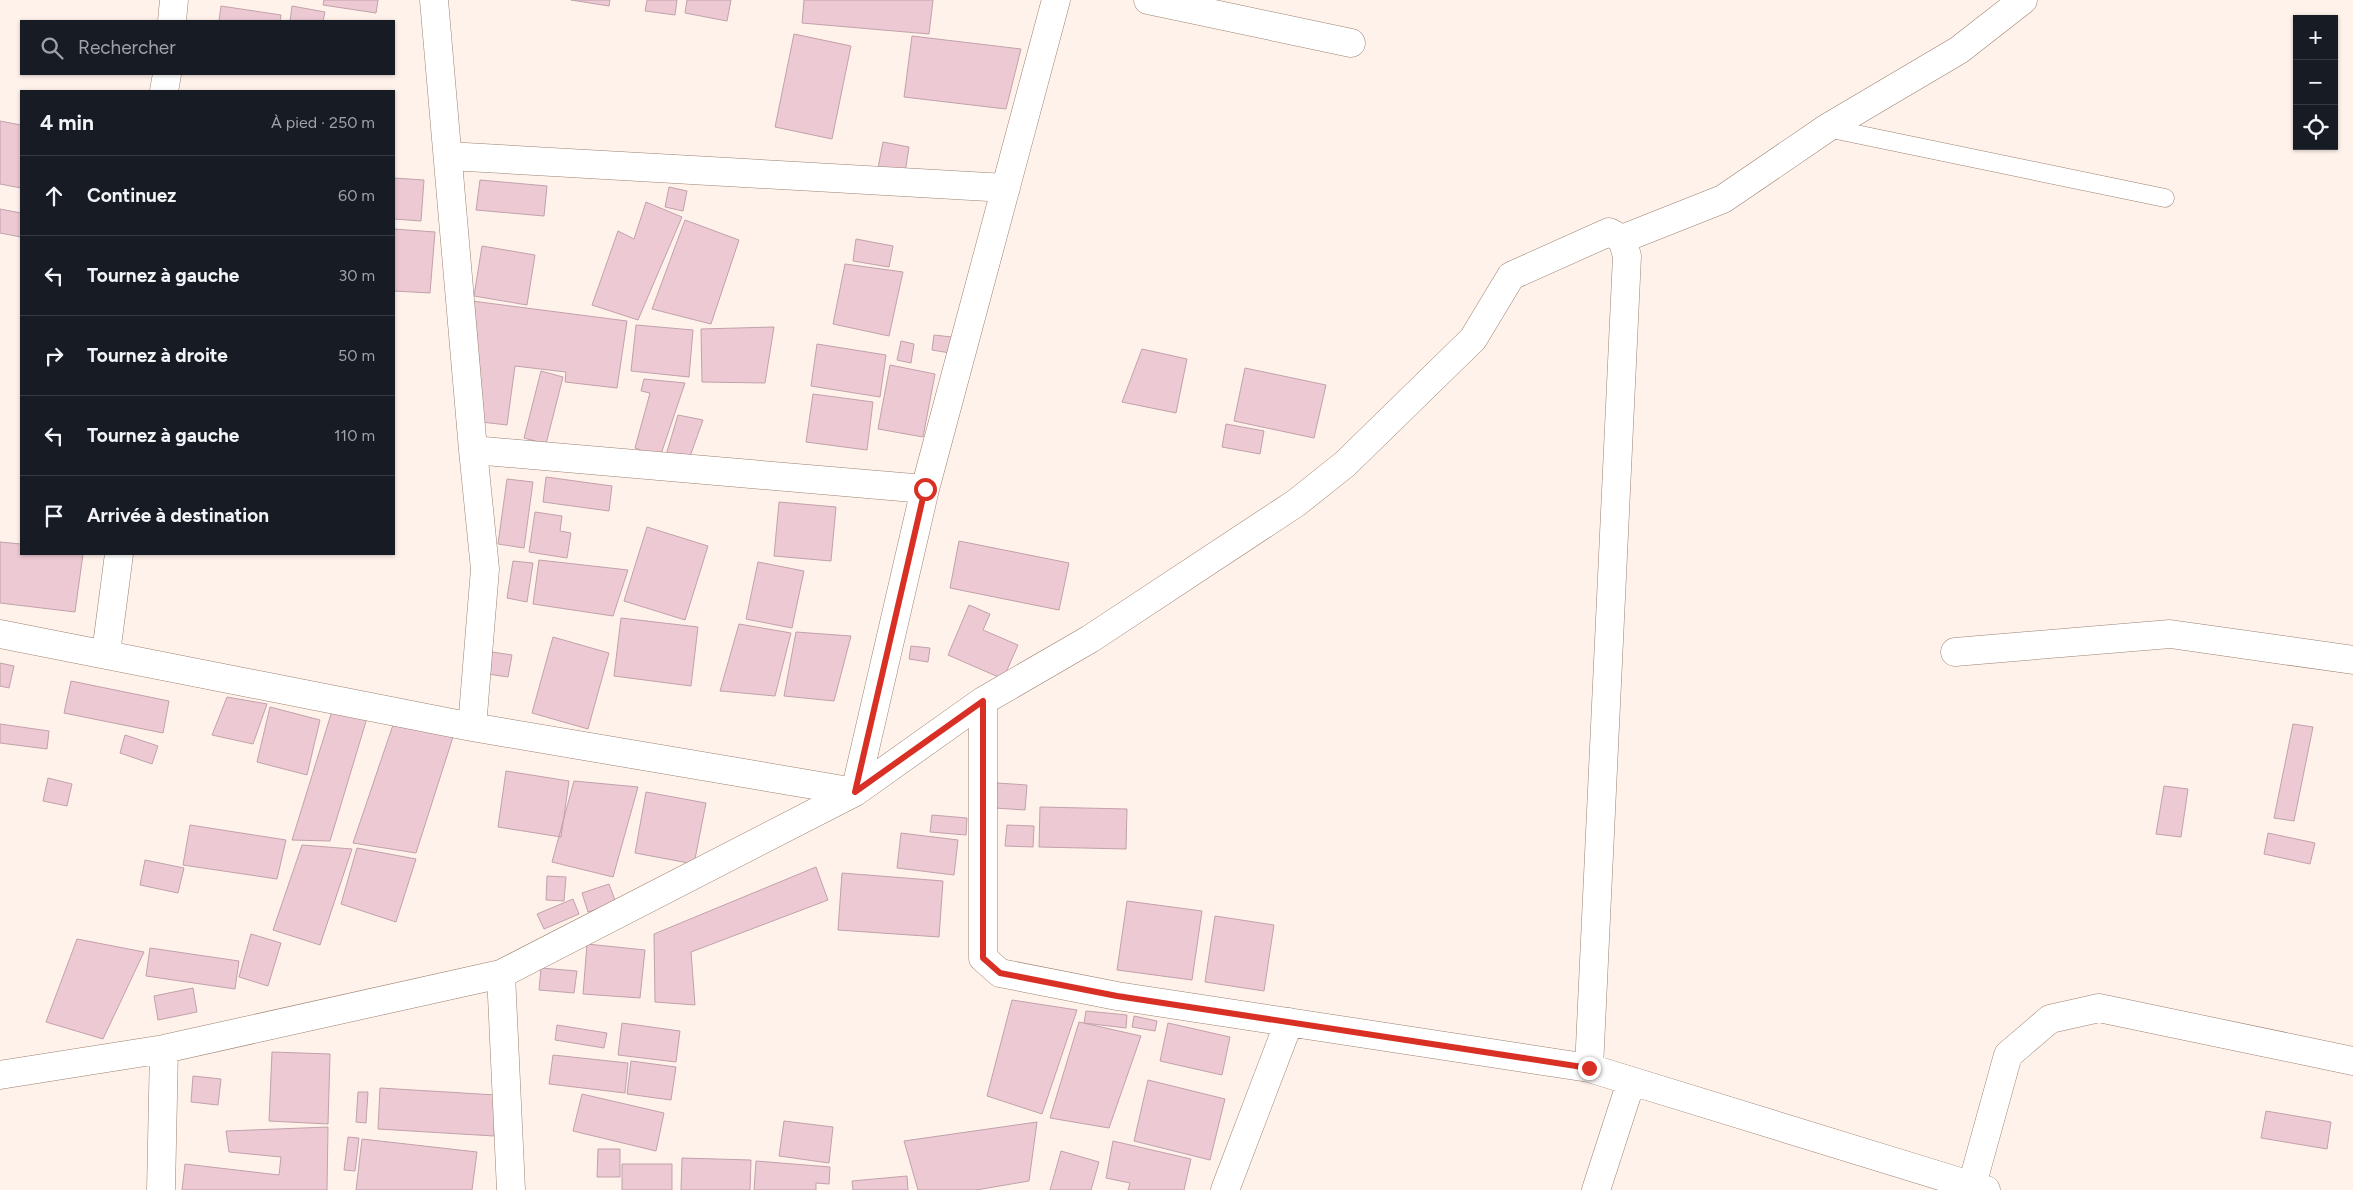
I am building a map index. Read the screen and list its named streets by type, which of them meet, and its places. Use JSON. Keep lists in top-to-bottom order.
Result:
{
  "page": {
    "map_buttons": ["+", "−"],
    "search": "Rechercher",
    "heading": ["4 min", "À pied · 250 m"],
    "list": [
      ["Continuez", "60 m"],
      ["Tournez à gauche", "30 m"],
      ["Tournez à droite", "50 m"],
      ["Tournez à gauche", "110 m"],
      "Arrivée à destination"
    ]
  }
}
